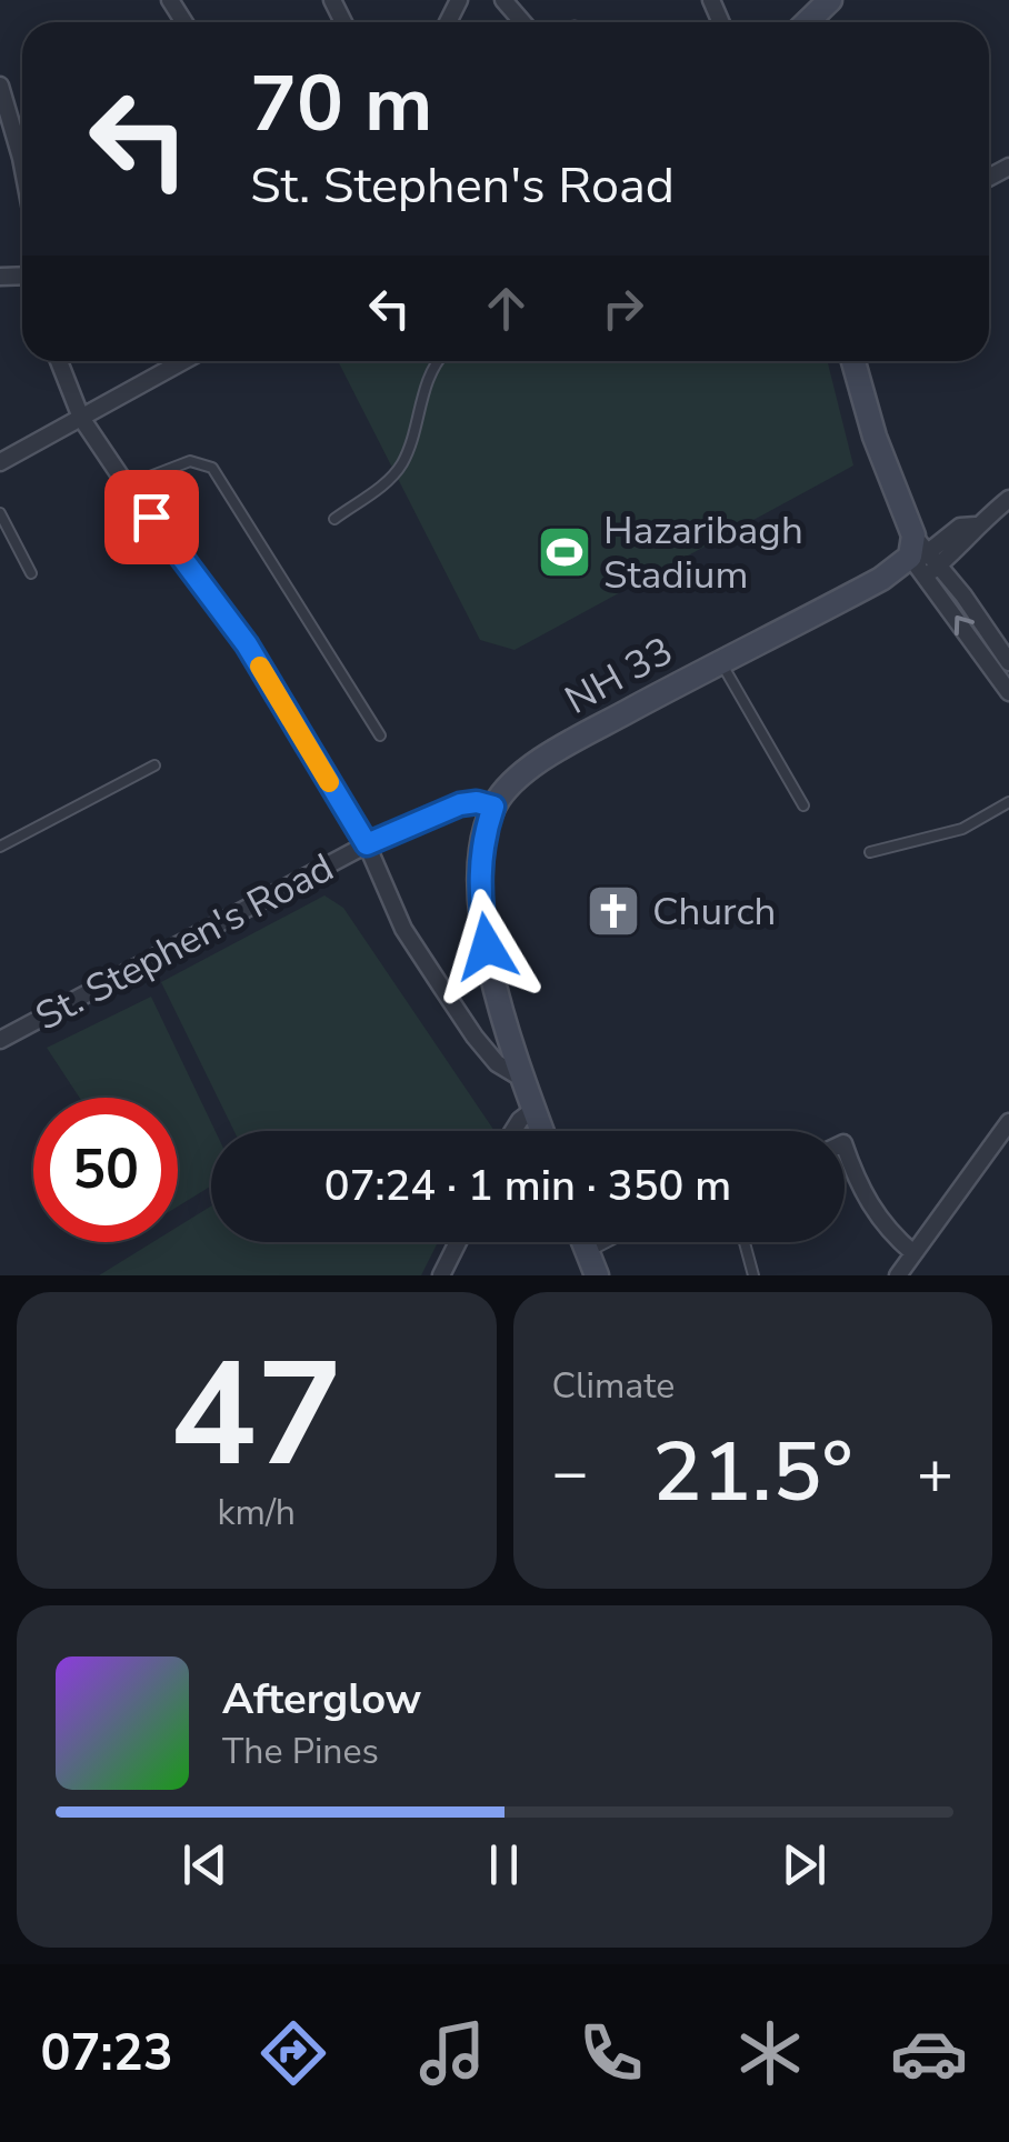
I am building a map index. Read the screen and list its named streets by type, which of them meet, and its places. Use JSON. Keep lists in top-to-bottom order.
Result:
{
  "streets": {
    "main road": ["NH 33"],
    "street": ["St. Stephen's Road"]
  },
  "crossings": [
    ["NH 33", "St. Stephen's Road"]
  ],
  "places": {
    "sports": ["Hazaribagh Stadium"],
    "church": ["Church"]
  },
  "page": {
    "turn": ["70 m", "St. Stephen's Road"],
    "limit": "50",
    "trip": "07:24 · 1 min · 350 m",
    "tile": [
      ["47", "km/h"],
      "Climate"
    ],
    "heat": ["−", "21.5°", "+"],
    "song": ["Afterglow", "The Pines"],
    "tabs": "07:23"
  }
}
